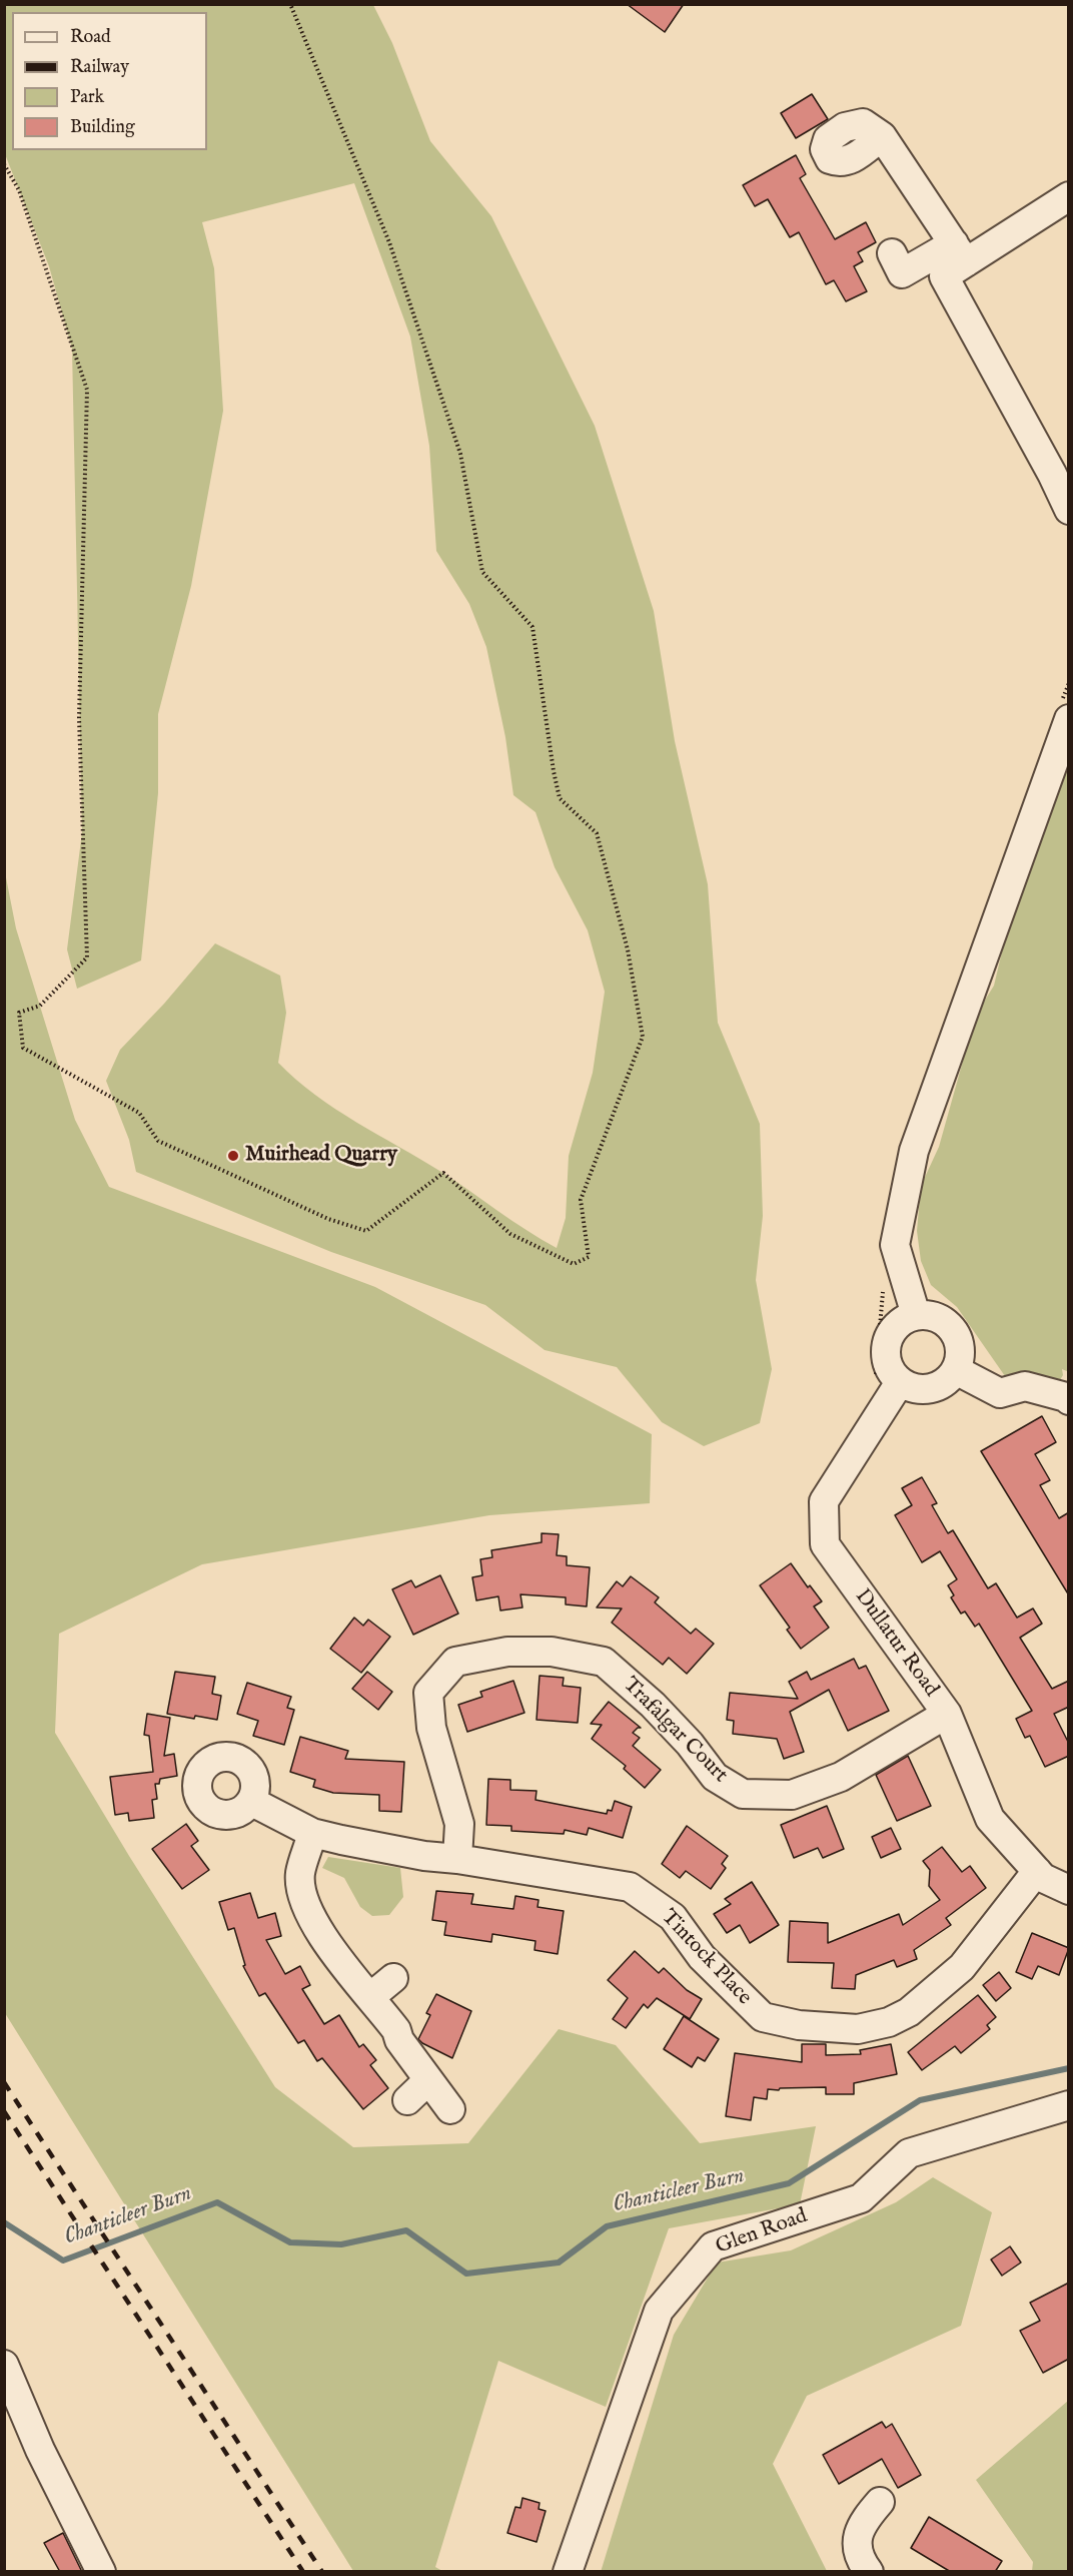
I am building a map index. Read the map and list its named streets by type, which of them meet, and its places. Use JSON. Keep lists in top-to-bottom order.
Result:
{
  "streets": {
    "street": [
      "Dullatur Road",
      "Trafalgar Court",
      "Tintock Place",
      "Glen Road"
    ]
  },
  "crossings": [
    ["Dullatur Road", "Trafalgar Court"],
    ["Dullatur Road", "Tintock Place"],
    ["Trafalgar Court", "Tintock Place"]
  ],
  "water": ["Chanticleer Burn"],
  "places": ["Muirhead Quarry"],
  "legend": [
    "Road",
    "Railway",
    "Park",
    "Building"
  ]
}
